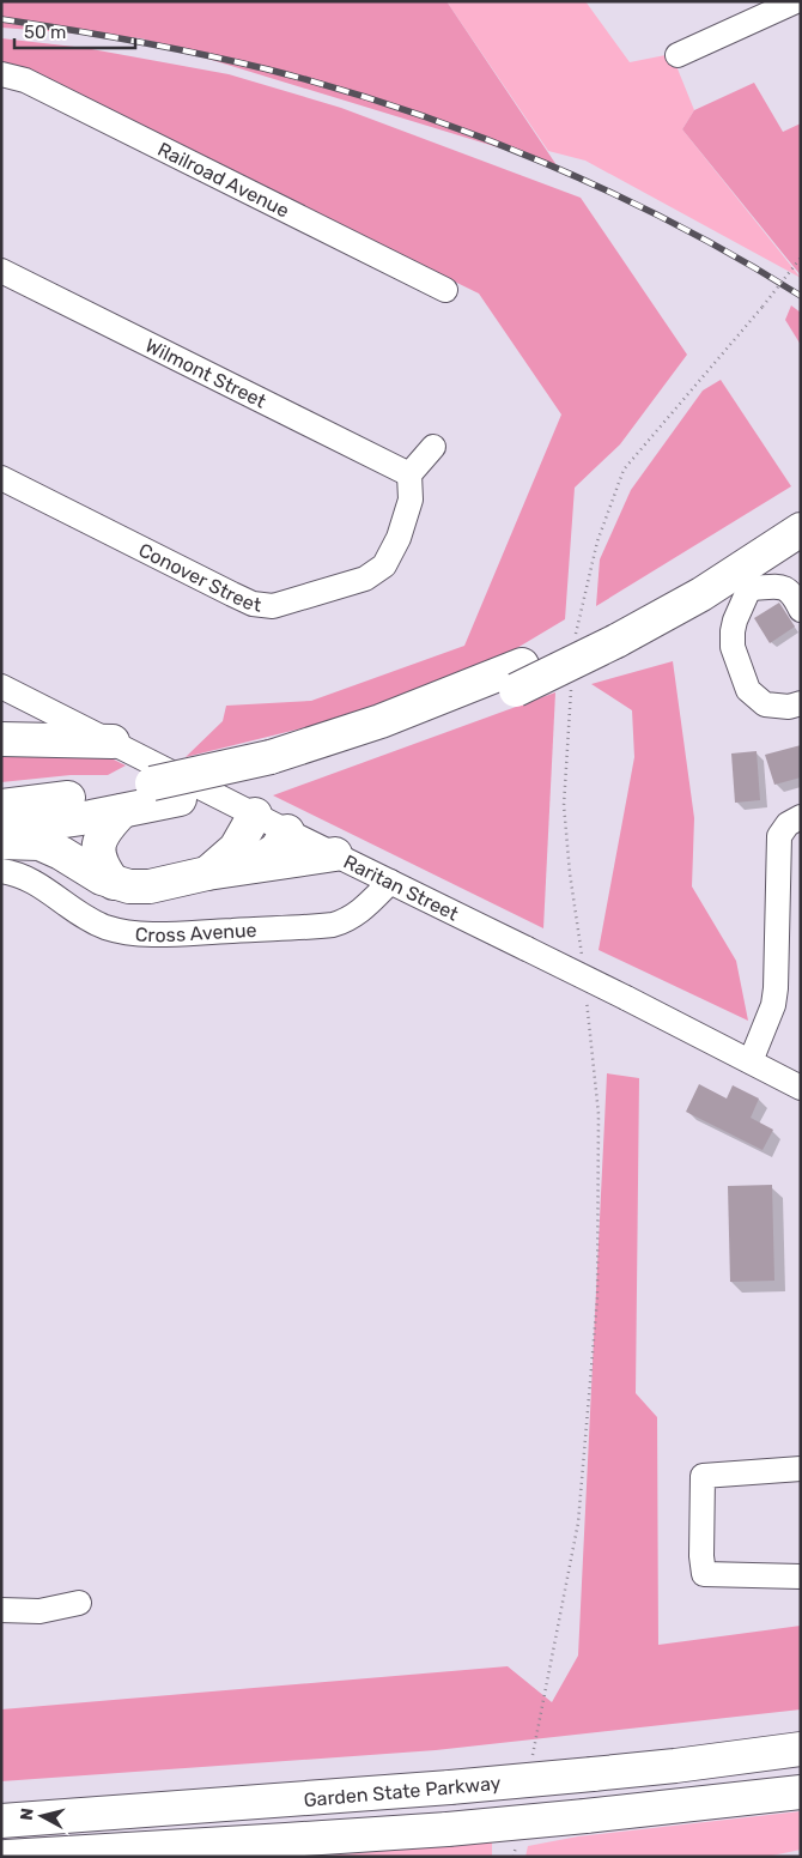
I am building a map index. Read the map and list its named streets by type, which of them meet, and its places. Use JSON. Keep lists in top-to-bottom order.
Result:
{
  "streets": {
    "highway": ["Garden State Parkway"],
    "street": [
      "Railroad Avenue",
      "Wilmont Street",
      "Conover Street",
      "Raritan Street",
      "Cross Avenue"
    ]
  },
  "crossings": [
    ["Wilmont Street", "Conover Street"],
    ["Raritan Street", "Cross Avenue"]
  ],
  "scale_bar": "50 m",
  "north": "left"
}
